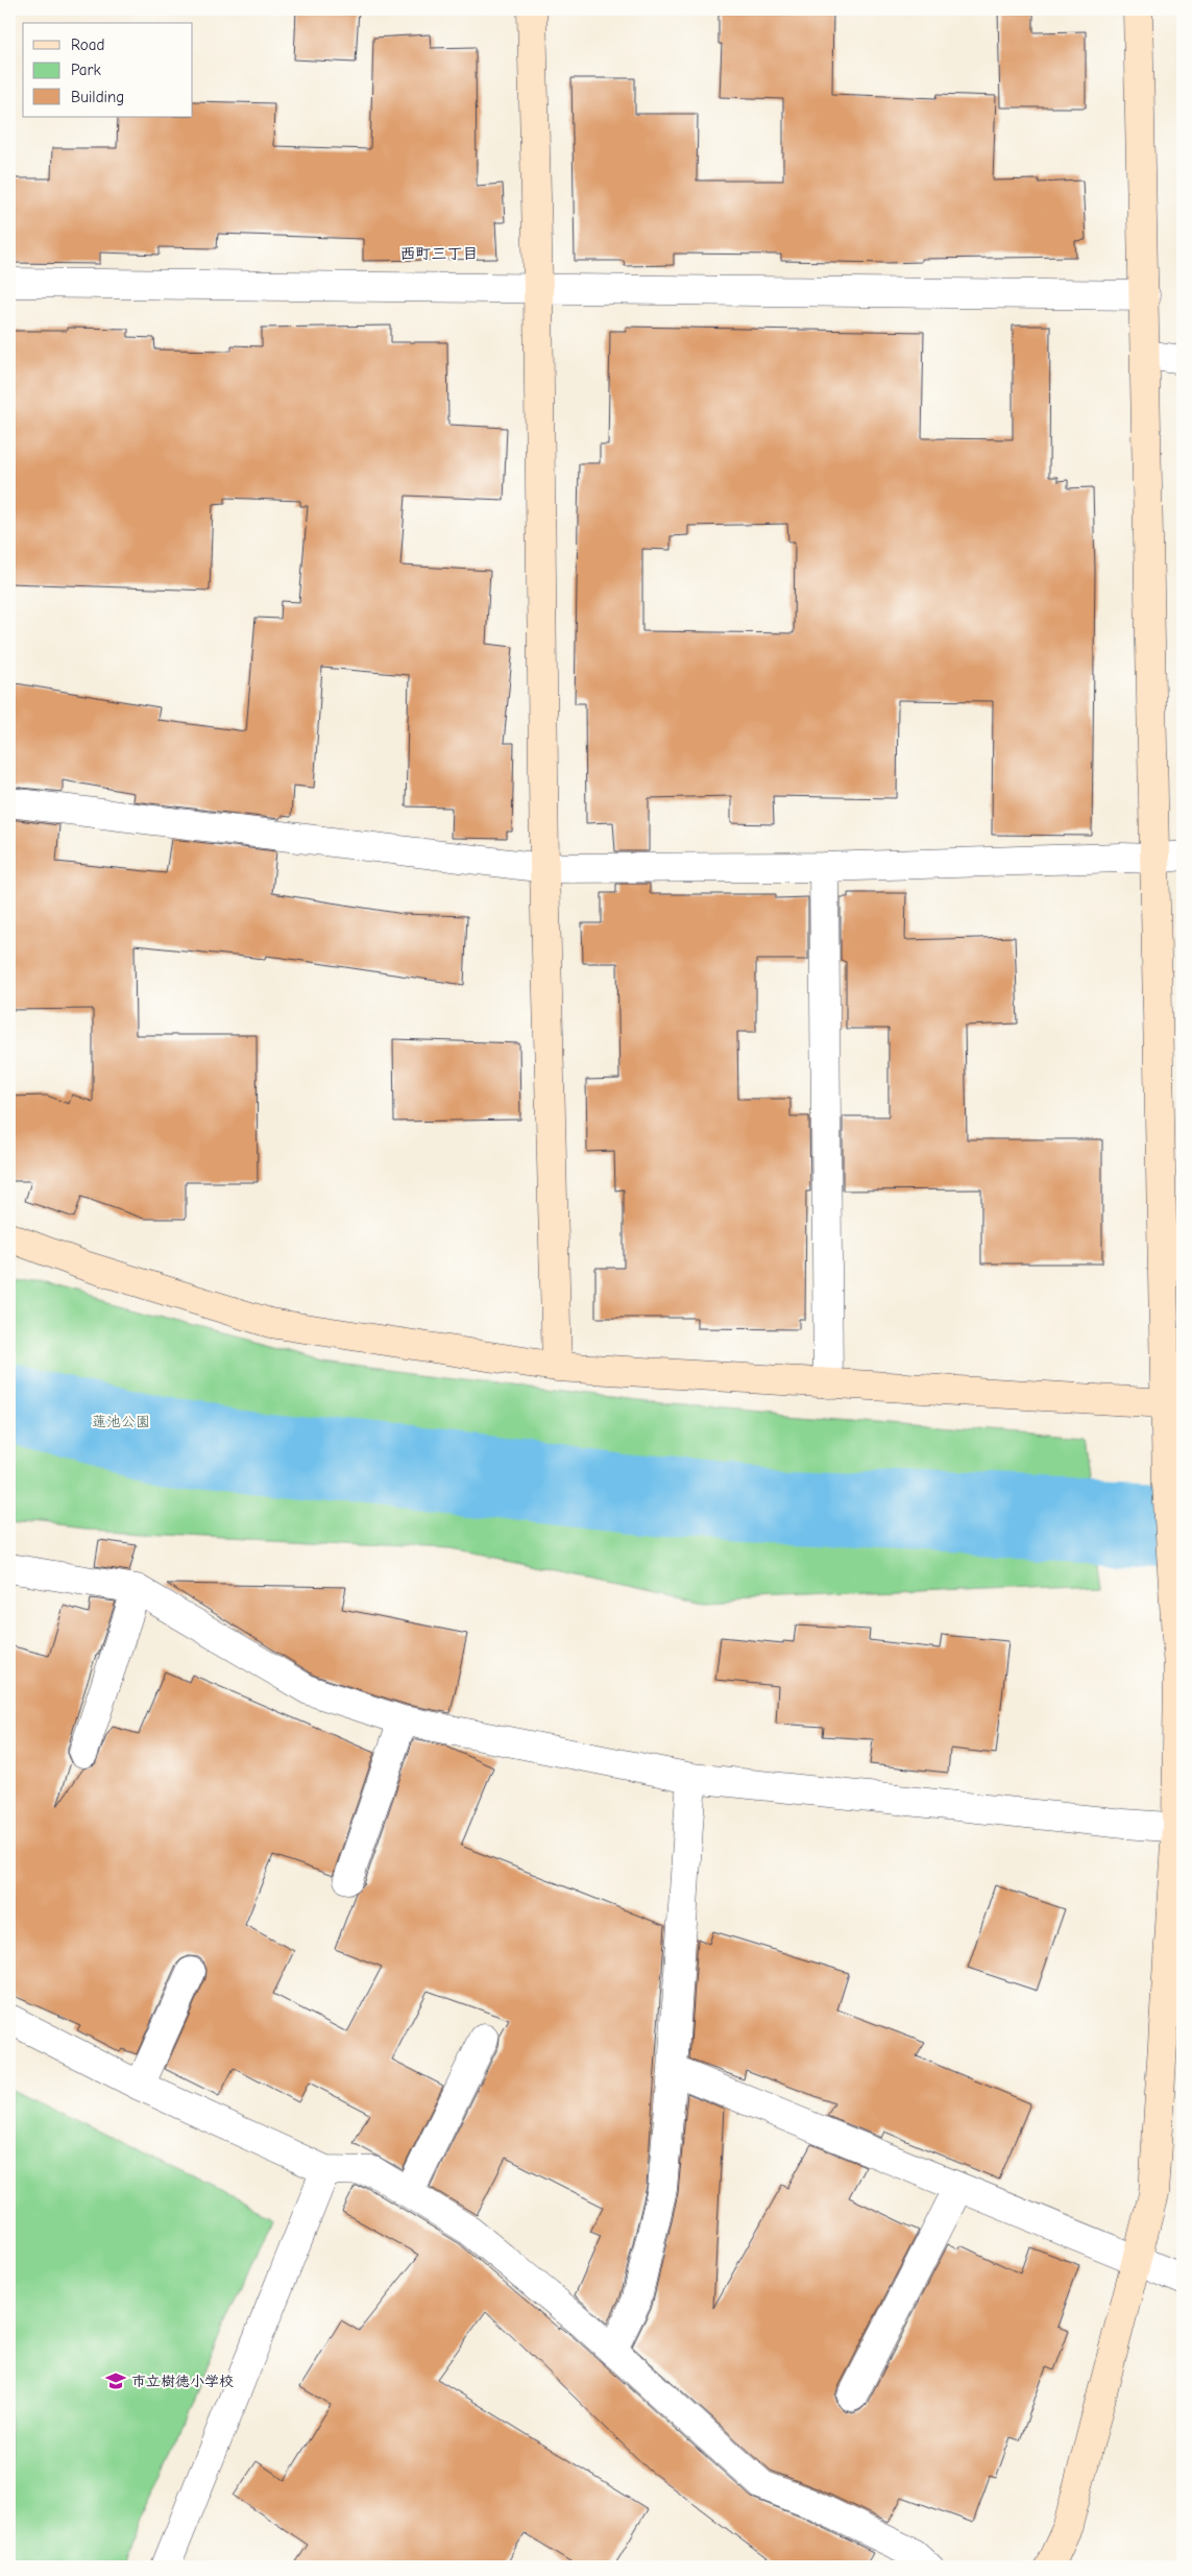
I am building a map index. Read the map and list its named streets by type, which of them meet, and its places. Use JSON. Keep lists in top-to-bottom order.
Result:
{
  "districts": ["西町三丁目"],
  "parks": ["蓮池公園"],
  "places": {
    "school or university": ["市立樹徳小学校"]
  },
  "legend": ["Road", "Park", "Building"]
}
